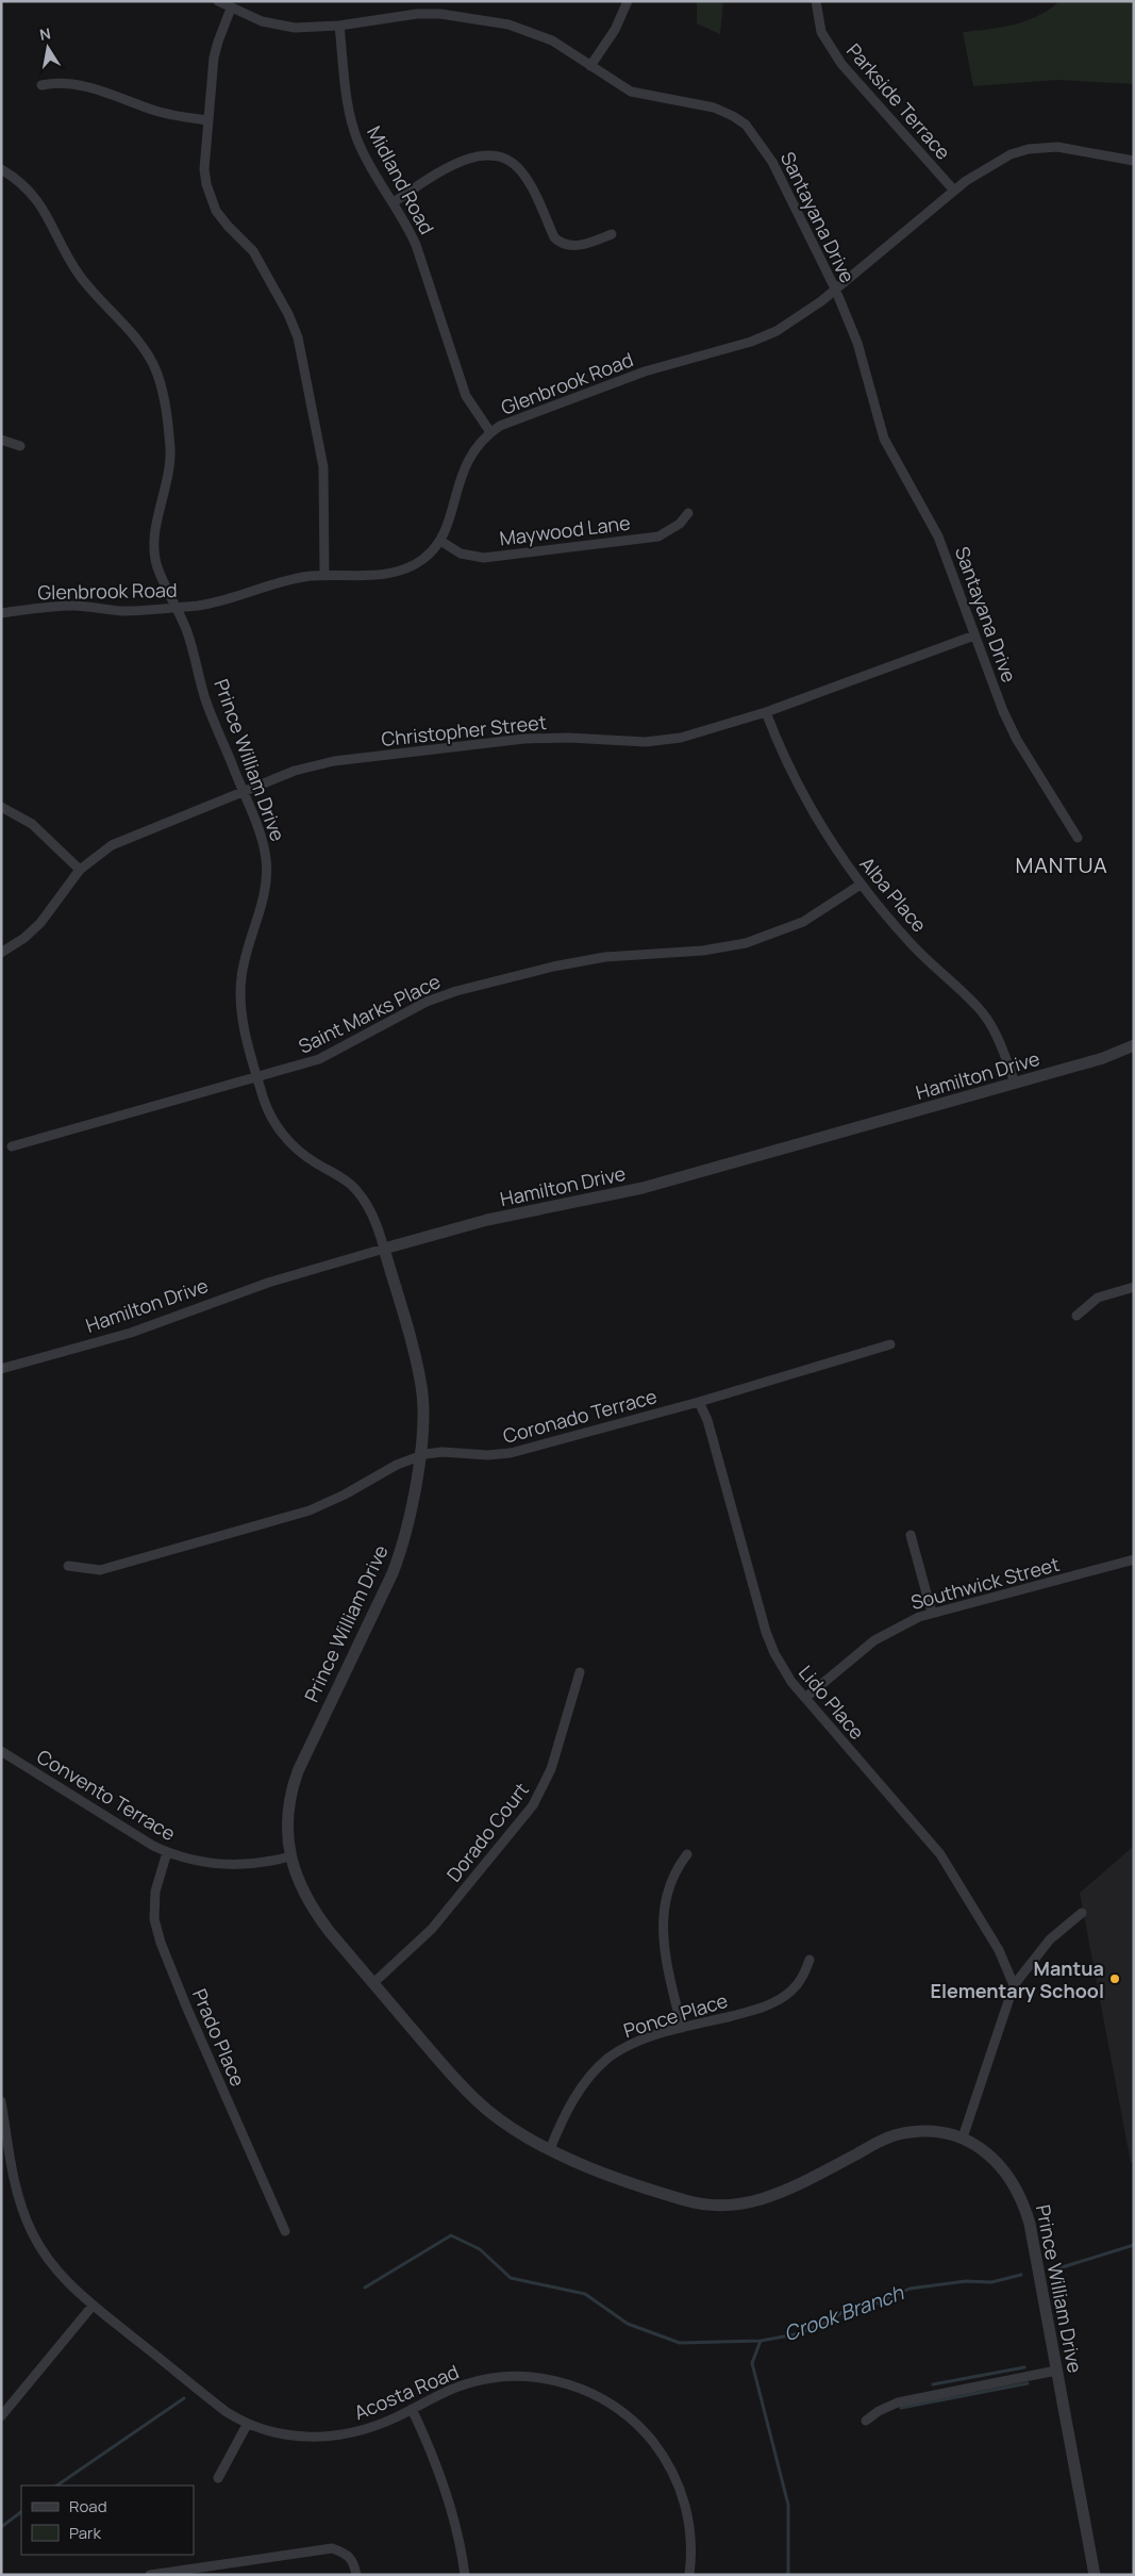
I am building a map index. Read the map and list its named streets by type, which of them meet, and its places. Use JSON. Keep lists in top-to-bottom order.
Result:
{
  "streets": {
    "street": [
      "Parkside Terrace",
      "Midland Road",
      "Santayana Drive",
      "Glenbrook Road",
      "Maywood Lane",
      "Christopher Street",
      "Prince William Drive",
      "Alba Place",
      "Saint Marks Place",
      "Hamilton Drive",
      "Coronado Terrace",
      "Southwick Street",
      "Lido Place",
      "Convento Terrace",
      "Dorado Court",
      "Ponce Place",
      "Prado Place",
      "Acosta Road"
    ]
  },
  "crossings": [
    ["Parkside Terrace", "Glenbrook Road"],
    ["Midland Road", "Santayana Drive"],
    ["Midland Road", "Glenbrook Road"],
    ["Santayana Drive", "Glenbrook Road"],
    ["Santayana Drive", "Christopher Street"],
    ["Glenbrook Road", "Maywood Lane"],
    ["Glenbrook Road", "Prince William Drive"],
    ["Christopher Street", "Prince William Drive"],
    ["Christopher Street", "Alba Place"],
    ["Prince William Drive", "Saint Marks Place"],
    ["Prince William Drive", "Hamilton Drive"],
    ["Prince William Drive", "Coronado Terrace"],
    ["Prince William Drive", "Convento Terrace"],
    ["Prince William Drive", "Dorado Court"],
    ["Prince William Drive", "Ponce Place"],
    ["Alba Place", "Saint Marks Place"],
    ["Alba Place", "Hamilton Drive"],
    ["Coronado Terrace", "Lido Place"],
    ["Southwick Street", "Lido Place"],
    ["Convento Terrace", "Prado Place"]
  ],
  "districts": ["MANTUA"],
  "water": ["Crook Branch"],
  "places": ["Mantua Elementary School"],
  "legend": ["Road", "Park"],
  "north": "top"
}
